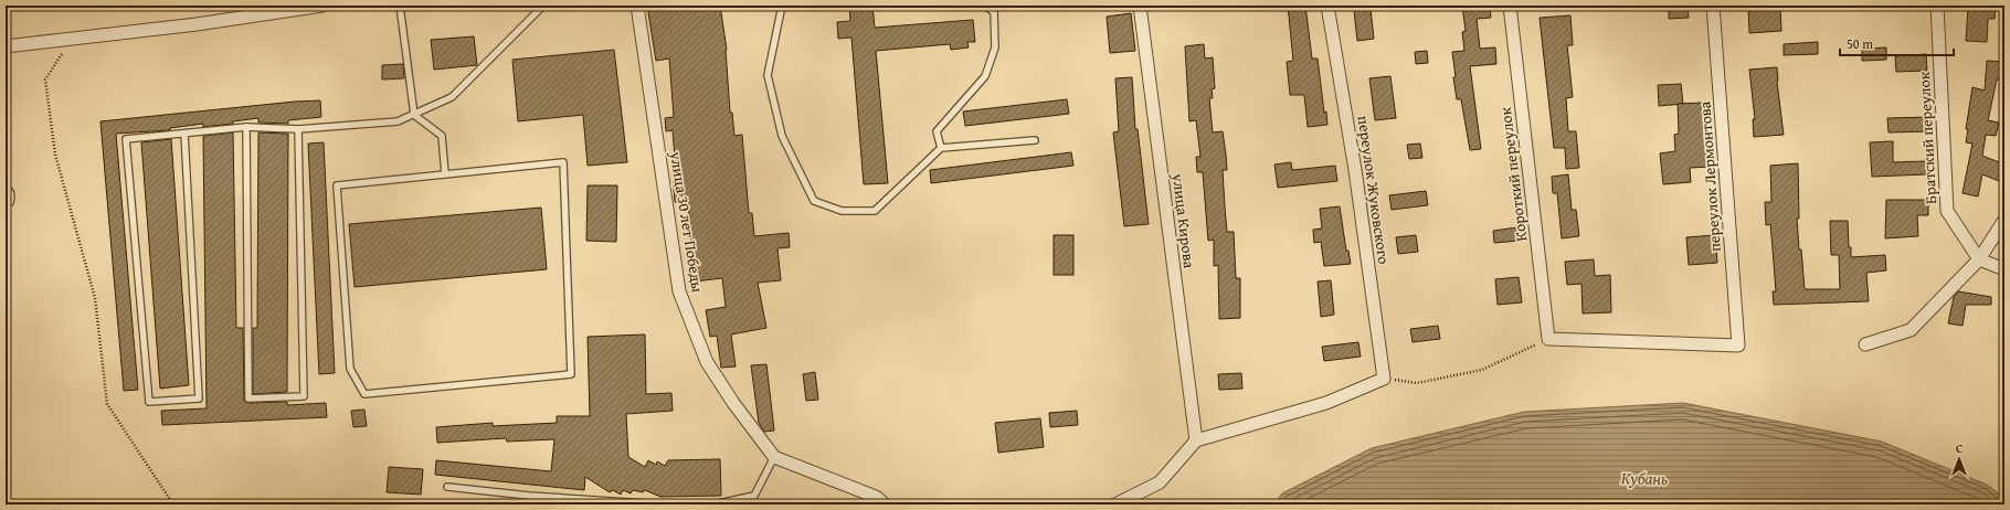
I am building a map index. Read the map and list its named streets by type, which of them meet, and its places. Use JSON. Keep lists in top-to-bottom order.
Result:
{
  "streets": {
    "street": [
      "Братский переулок",
      "Короткий переулок",
      "переулок Лермонтова",
      "переулок Жуковского",
      "улица Кирова",
      "улица 30 лет Победы"
    ]
  },
  "crossings": [
    ["Короткий переулок", "переулок Лермонтова"]
  ],
  "water": ["Кубань"],
  "scale_bar": "50 m",
  "north": "top"
}
